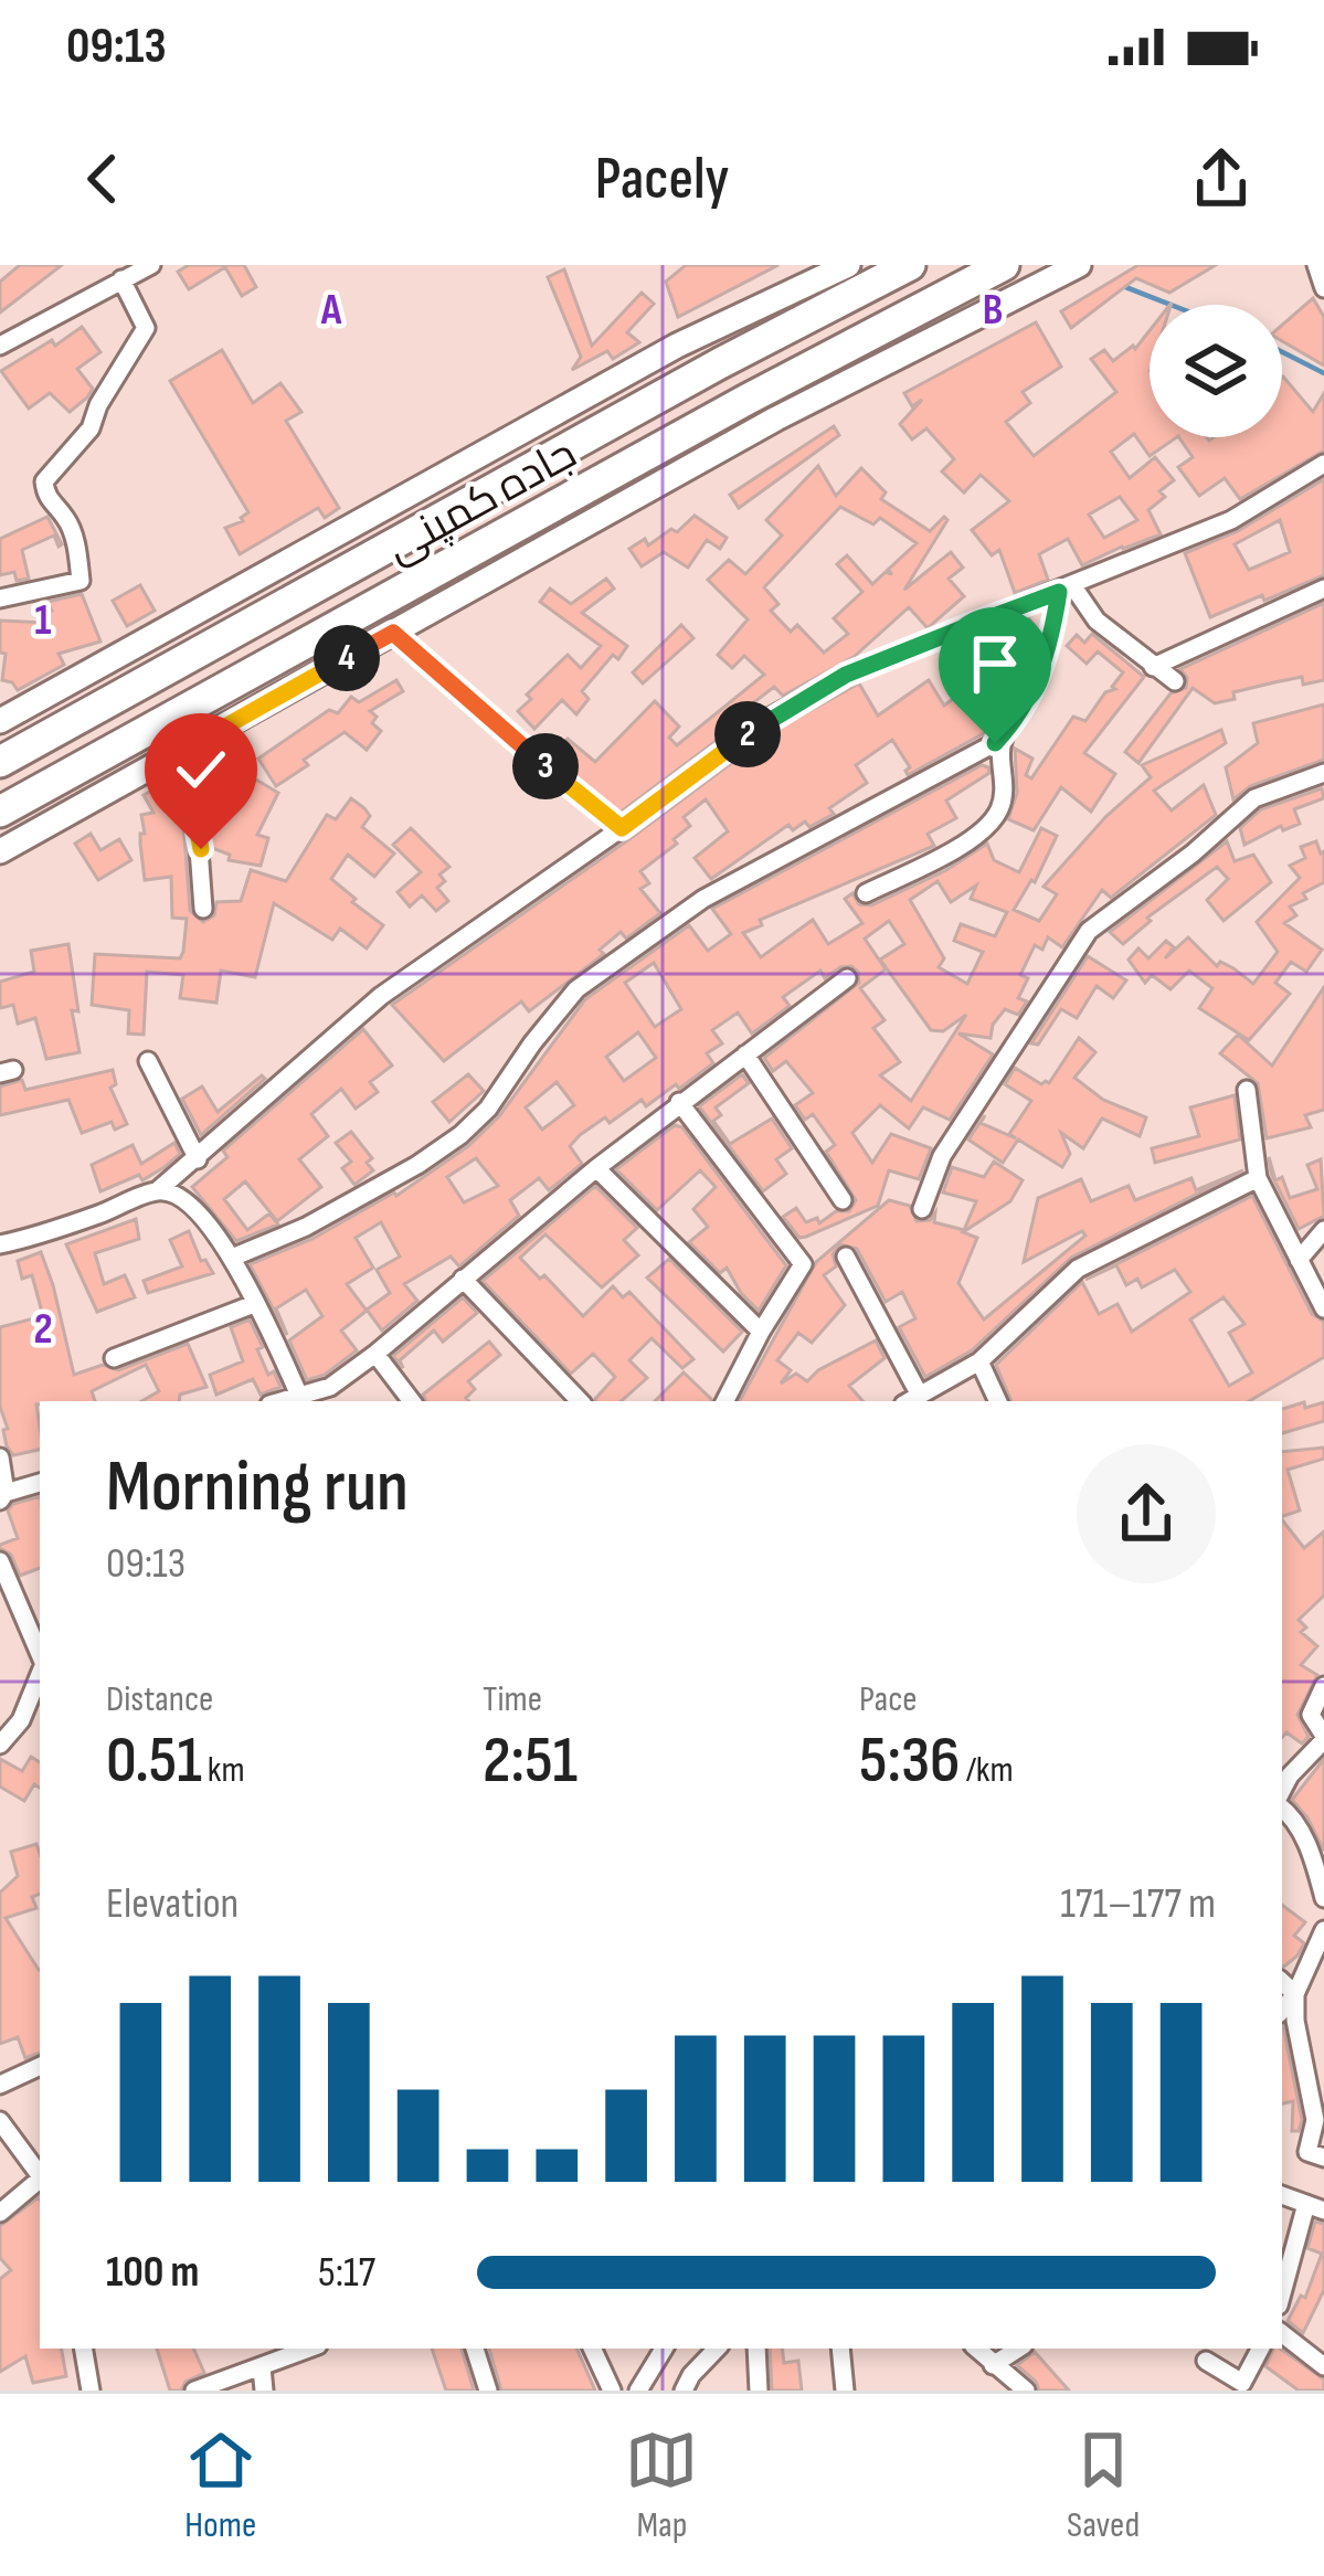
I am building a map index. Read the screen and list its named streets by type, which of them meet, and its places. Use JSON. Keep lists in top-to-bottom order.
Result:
{
  "streets": {
    "highway": ["جاده کمپنی"]
  },
  "page": {
    "status": "09:13",
    "header": "Pacely",
    "pins": ["4", "2", "3"],
    "heading": ["Morning run", "09:13"],
    "stats": [
      ["Distance", "0.51 km"],
      ["Time", "2:51"],
      ["Pace", "5:36 /km"]
    ],
    "chart": ["Elevation", "171–177 m"],
    "list": [
      {
        "name": "100 m",
        "note": "5:17"
      }
    ],
    "tabs": ["Home", "Map", "Saved"]
  },
  "grid": {
    "columns": ["A", "B"],
    "rows": ["1", "2"]
  }
}
